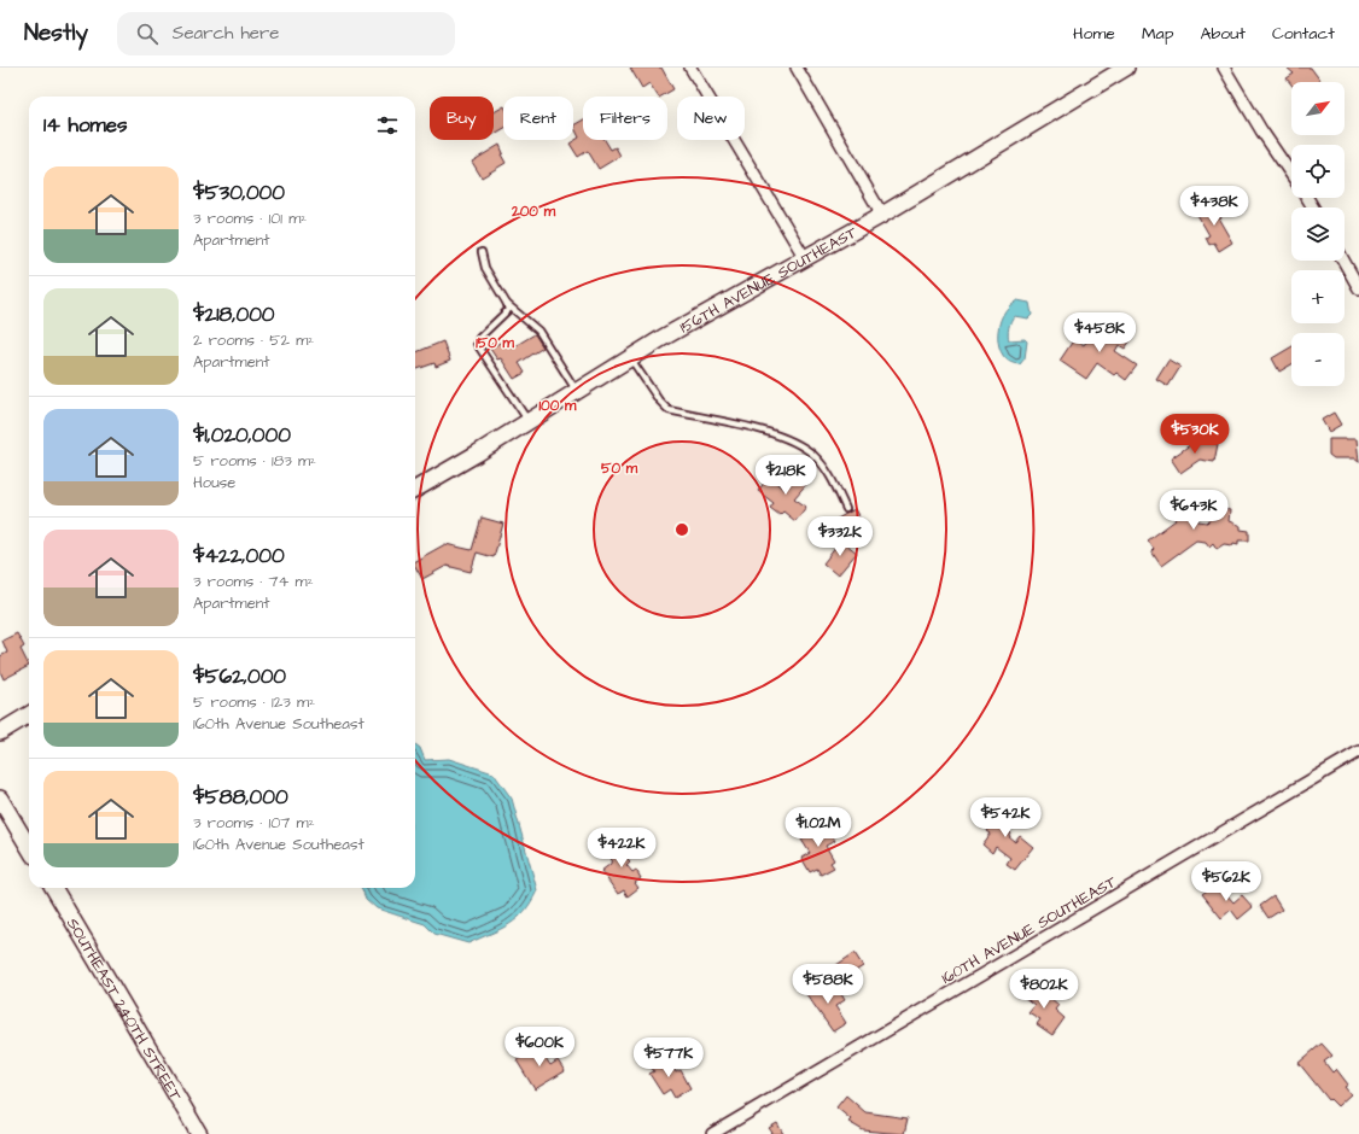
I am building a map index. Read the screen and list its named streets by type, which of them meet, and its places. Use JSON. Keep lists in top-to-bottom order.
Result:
{
  "streets": {
    "street": ["156TH AVENUE SOUTHEAST", "160TH AVENUE SOUTHEAST", "SOUTHEAST 240TH STREET"]
  },
  "north": "top right",
  "page": {
    "header": "Nestly",
    "search": "Search here",
    "nav": [
      "Home",
      "Map",
      "About",
      "Contact"
    ],
    "map_buttons": ["+", "−"],
    "chip": [
      "Buy",
      "Rent",
      "Filters",
      "New"
    ],
    "heading": "14 homes",
    "list": [
      {
        "name": "$530,000",
        "note": "3 rooms · 101 m² · Apartment"
      },
      {
        "name": "$218,000",
        "note": "2 rooms · 52 m² · Apartment"
      },
      {
        "name": "$1,020,000",
        "note": "5 rooms · 183 m² · House"
      },
      {
        "name": "$422,000",
        "note": "3 rooms · 74 m² · Apartment"
      },
      {
        "name": "$562,000",
        "note": "5 rooms · 123 m² · 160th Avenue Southeast"
      },
      {
        "name": "$588,000",
        "note": "3 rooms · 107 m² · 160th Avenue Southeast"
      }
    ],
    "price": [
      "$438K",
      "$458K",
      "$530K",
      "$218K",
      "$643K",
      "$332K",
      "$542K",
      "$1.02M",
      "$422K",
      "$562K",
      "$588K",
      "$802K",
      "$600K",
      "$577K"
    ]
  },
  "rings": [
    "200 m",
    "150 m",
    "100 m",
    "50 m"
  ]
}
